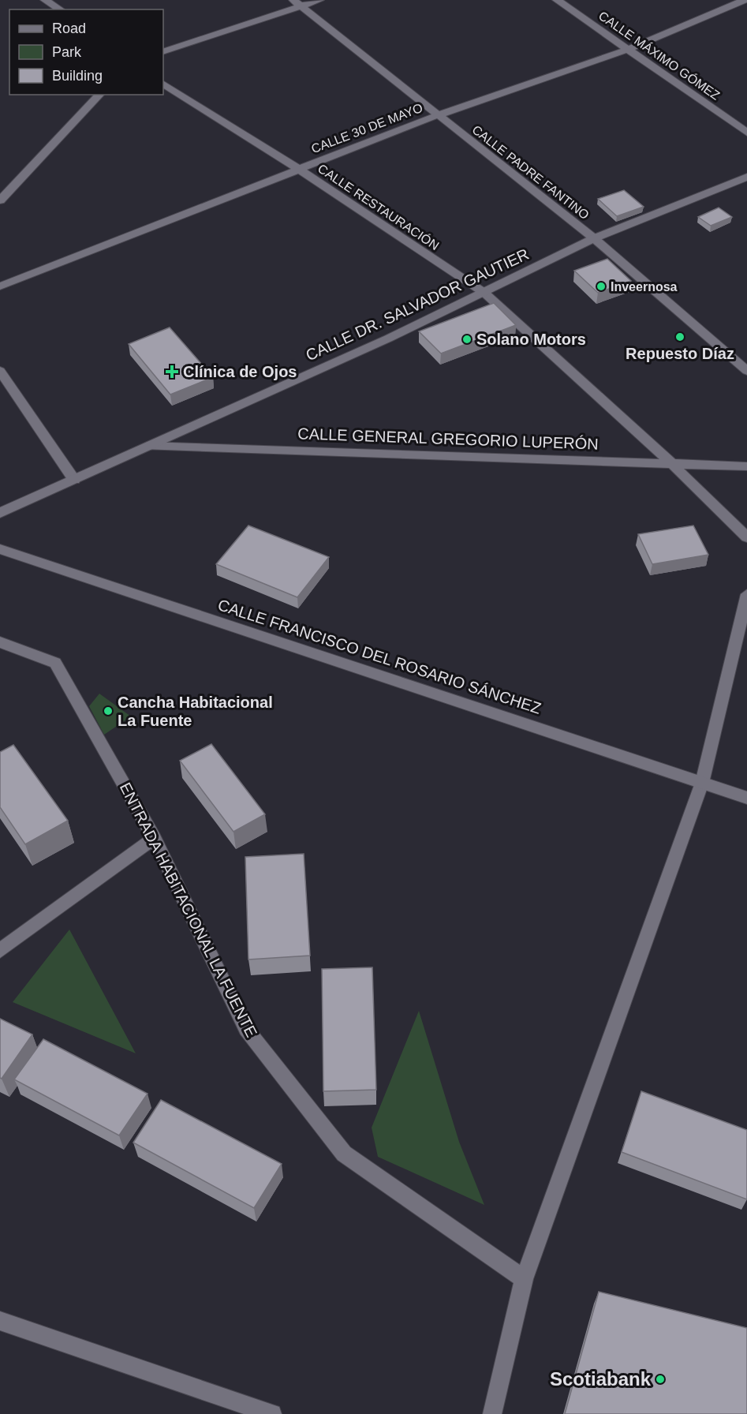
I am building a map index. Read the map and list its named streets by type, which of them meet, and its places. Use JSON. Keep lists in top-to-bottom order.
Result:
{
  "streets": {
    "street": [
      "CALLE MÁXIMO GÓMEZ",
      "CALLE 30 DE MAYO",
      "CALLE PADRE FANTINO",
      "CALLE RESTAURACIÓN",
      "CALLE DR. SALVADOR GAUTIER",
      "CALLE GENERAL GREGORIO LUPERÓN",
      "CALLE FRANCISCO DEL ROSARIO SÁNCHEZ",
      "ENTRADA HABITACIONAL LA FUENTE"
    ]
  },
  "crossings": [
    ["CALLE MÁXIMO GÓMEZ", "CALLE 30 DE MAYO"],
    ["CALLE 30 DE MAYO", "CALLE PADRE FANTINO"],
    ["CALLE 30 DE MAYO", "CALLE RESTAURACIÓN"],
    ["CALLE PADRE FANTINO", "CALLE DR. SALVADOR GAUTIER"],
    ["CALLE RESTAURACIÓN", "CALLE DR. SALVADOR GAUTIER"],
    ["CALLE RESTAURACIÓN", "CALLE GENERAL GREGORIO LUPERÓN"],
    ["CALLE DR. SALVADOR GAUTIER", "CALLE GENERAL GREGORIO LUPERÓN"]
  ],
  "places": {
    "other": [
      "Inveernosa",
      "Repuesto Díaz",
      "Solano Motors",
      "Cancha Habitacional La Fuente",
      "Scotiabank"
    ],
    "health": ["Clínica de Ojos"]
  },
  "legend": ["Road", "Park", "Building"]
}
